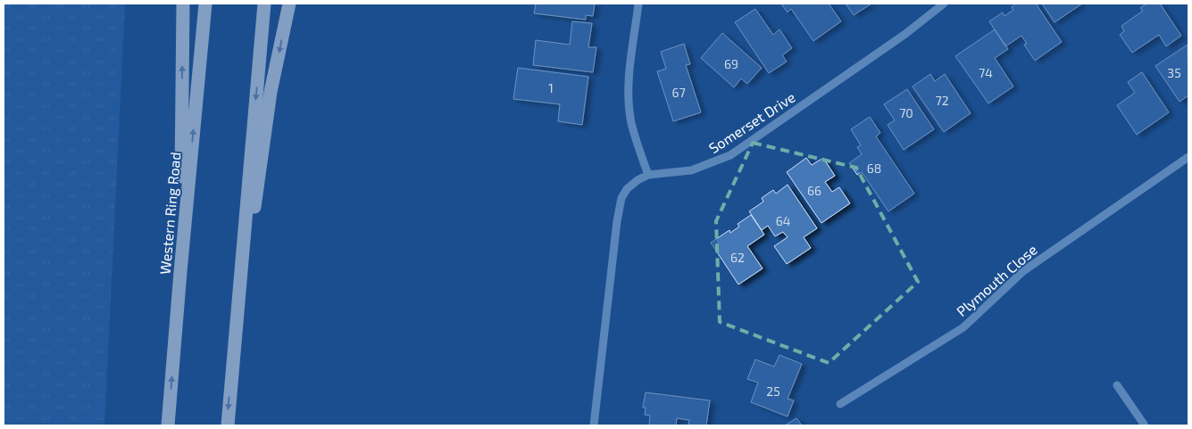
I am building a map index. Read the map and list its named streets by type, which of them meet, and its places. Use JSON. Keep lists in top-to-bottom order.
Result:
{
  "streets": {
    "highway": ["Western Ring Road"],
    "street": ["Somerset Drive", "Plymouth Close"]
  },
  "house_numbers": [
    "69",
    "74",
    "35",
    "1",
    "67",
    "72",
    "70",
    "68",
    "66",
    "64",
    "62",
    "25"
  ]
}
